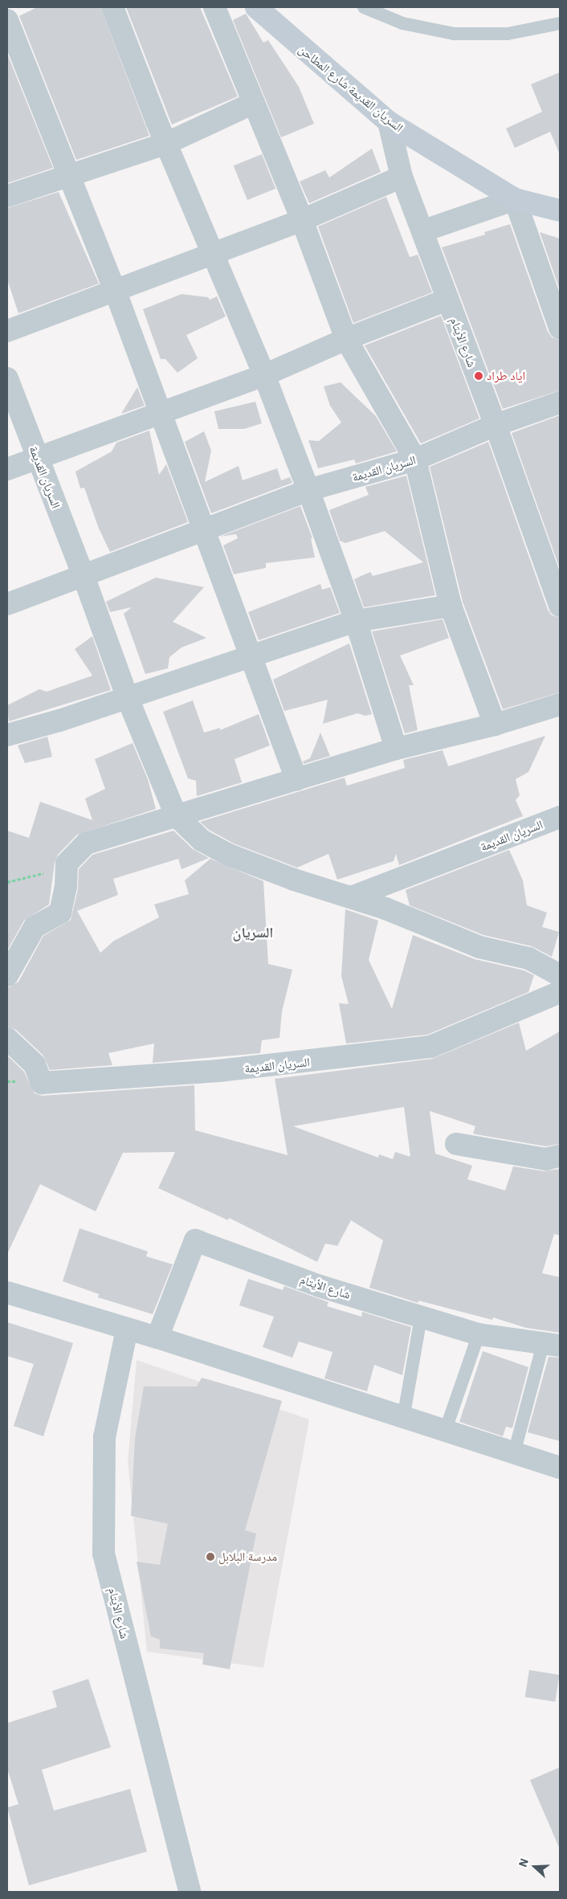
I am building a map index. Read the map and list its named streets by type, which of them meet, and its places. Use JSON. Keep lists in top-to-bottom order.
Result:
{
  "streets": {
    "street": ["السريان القديمة شارع المطاحن", "شارع الأيتام", "السريان القديمة"]
  },
  "crossings": [
    ["السريان القديمة شارع المطاحن", "شارع الأيتام"],
    ["شارع الأيتام", "السريان القديمة"]
  ],
  "districts": ["السريان"],
  "places": ["اياد طراد", "مدرسة البلابل"],
  "north": "left"
}
